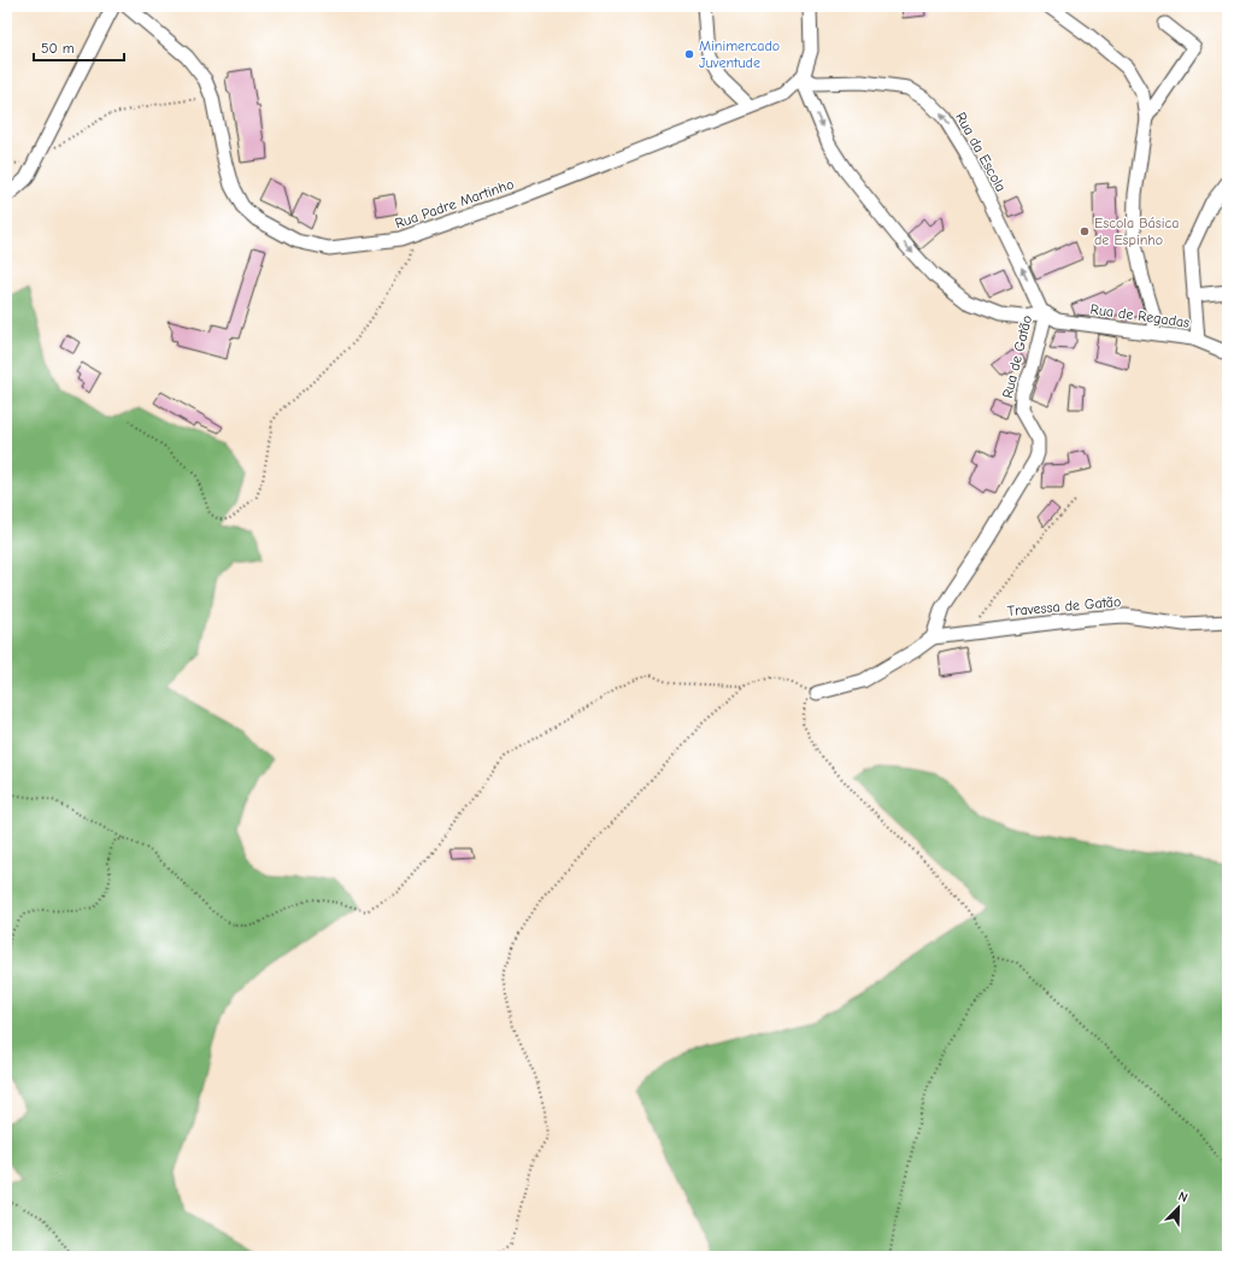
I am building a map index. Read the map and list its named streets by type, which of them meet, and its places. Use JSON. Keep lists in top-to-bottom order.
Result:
{
  "streets": {
    "street": [
      "Rua da Escola",
      "Rua Padre Martinho",
      "Rua de Regadas",
      "Rua de Gatão",
      "Travessa de Gatão"
    ]
  },
  "crossings": [
    ["Rua da Escola", "Rua Padre Martinho"],
    ["Rua da Escola", "Rua de Regadas"],
    ["Rua da Escola", "Rua de Gatão"],
    ["Rua Padre Martinho", "Rua de Gatão"],
    ["Rua de Regadas", "Rua de Gatão"],
    ["Rua de Gatão", "Travessa de Gatão"]
  ],
  "one_way": ["Rua da Escola", "Rua de Gatão"],
  "places": ["Minimercado Juventude", "Escola Básica de Espinho"],
  "scale_bar": "50 m",
  "north": "top right"
}
